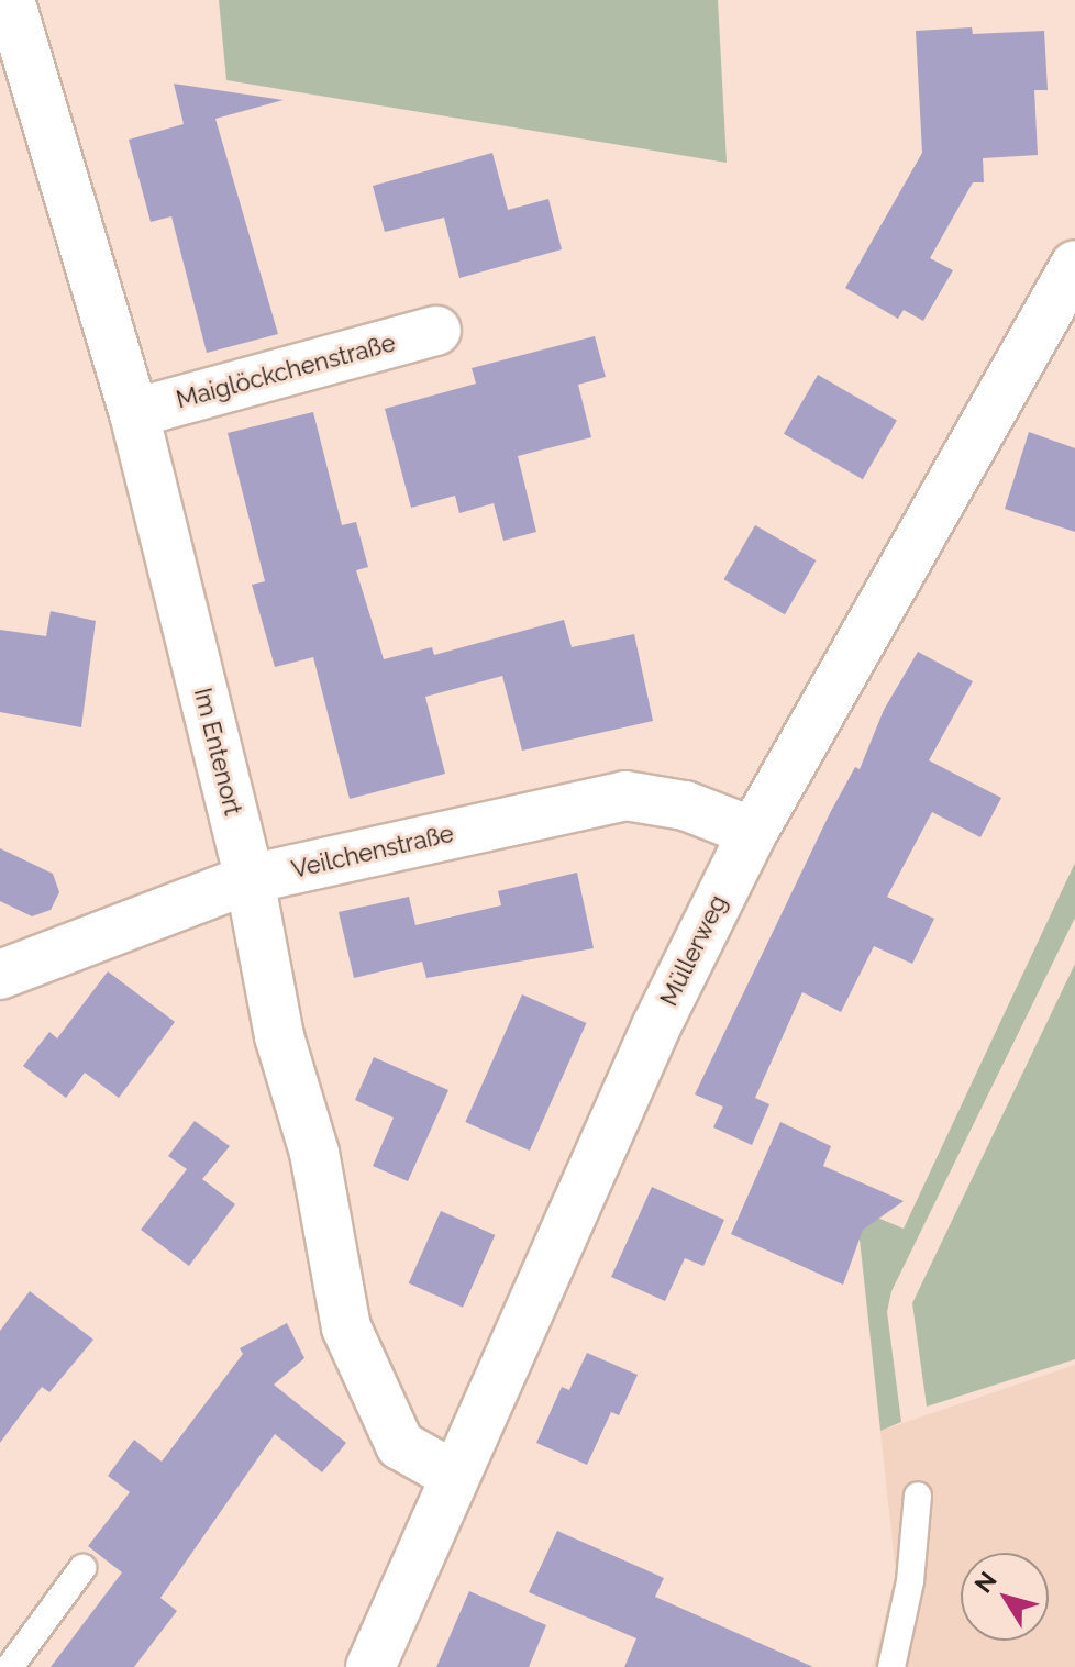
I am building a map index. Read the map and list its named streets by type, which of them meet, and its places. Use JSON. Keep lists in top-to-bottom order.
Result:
{
  "streets": {
    "street": [
      "Maiglöckchenstraße",
      "Im Entenort",
      "Veilchenstraße",
      "Müllerweg"
    ]
  },
  "crossings": [
    ["Maiglöckchenstraße", "Im Entenort"],
    ["Im Entenort", "Veilchenstraße"],
    ["Im Entenort", "Müllerweg"],
    ["Veilchenstraße", "Müllerweg"]
  ],
  "north": "top left"
}
